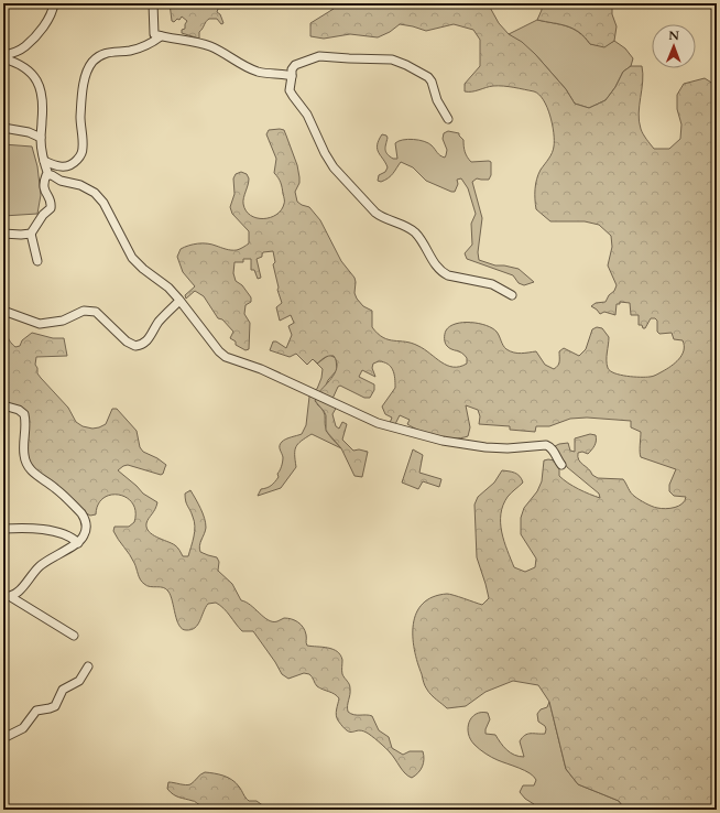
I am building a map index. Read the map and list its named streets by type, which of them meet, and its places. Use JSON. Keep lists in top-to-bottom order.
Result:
{
  "north": "top"
}
